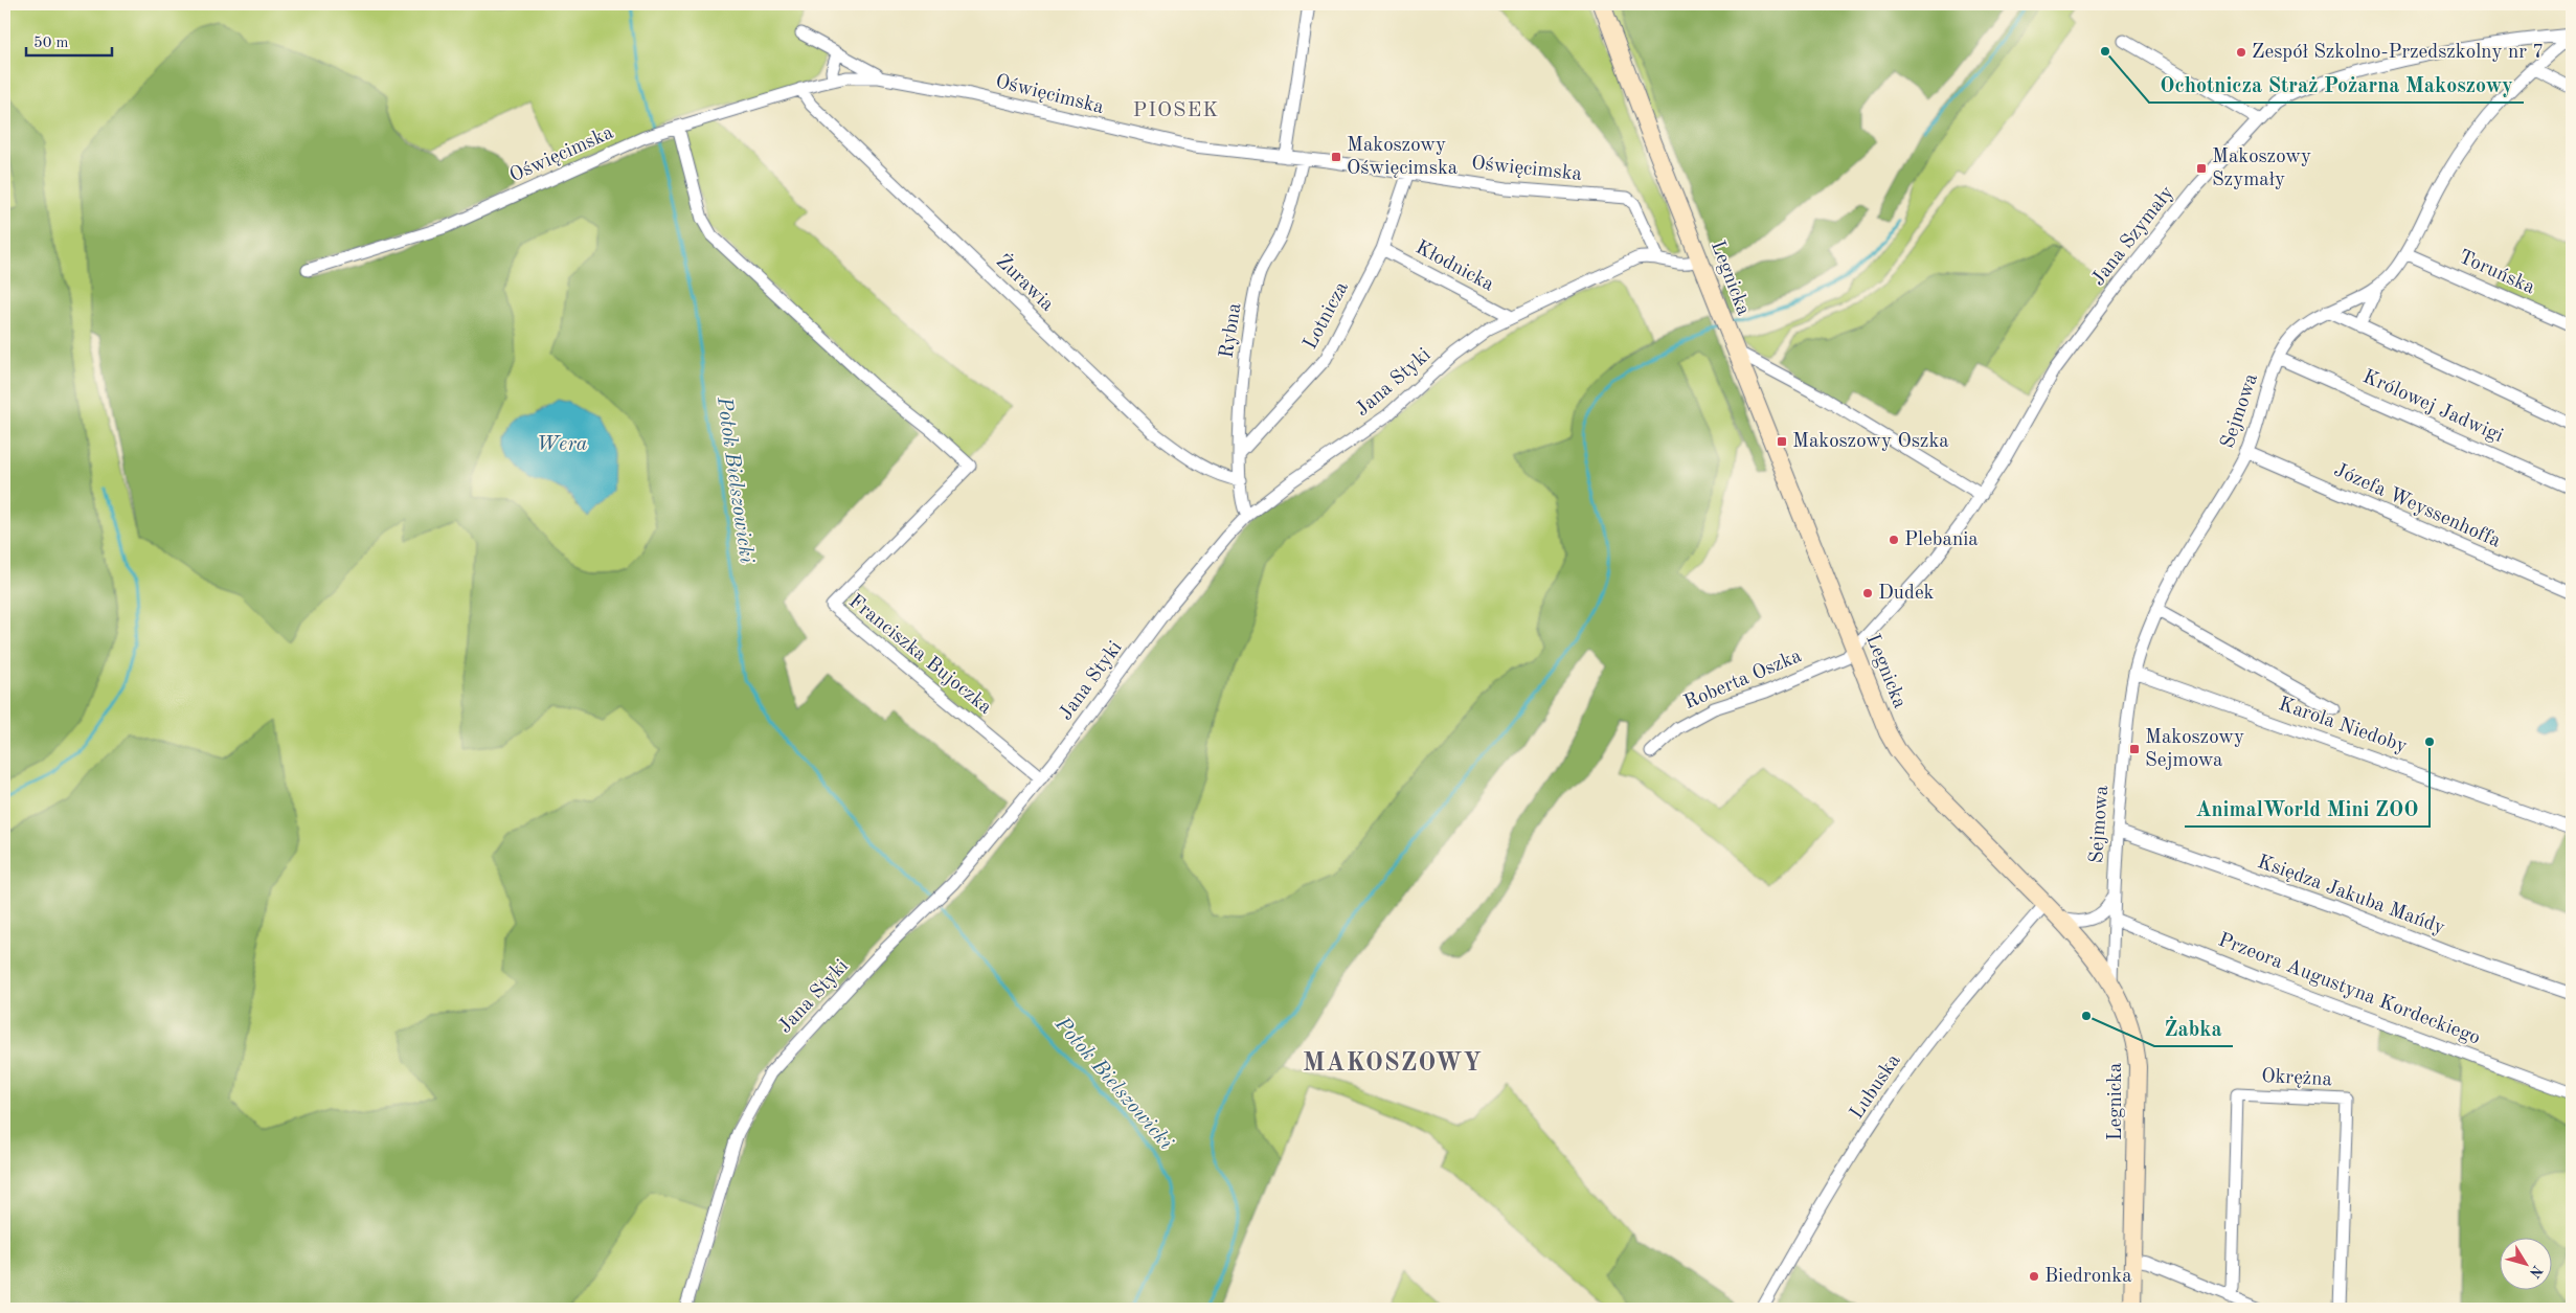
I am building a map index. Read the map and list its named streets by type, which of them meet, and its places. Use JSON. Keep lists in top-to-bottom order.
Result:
{
  "streets": {
    "main road": ["Legnicka"],
    "street": [
      "Oświęcimska",
      "Jana Szymały",
      "Kłodnicka",
      "Toruńska",
      "Żurawia",
      "Lotnicza",
      "Rybna",
      "Jana Styki",
      "Królowej Jadwigi",
      "Sejmowa",
      "Józefa Weyssenhoffa",
      "Franciszka Bujoczka",
      "Roberta Oszka",
      "Karola Niedoby",
      "Księdza Jakuba Mańdy",
      "Przeora Augustyna Kordeckiego",
      "Okrężna",
      "Lubuska"
    ]
  },
  "crossings": [
    ["Oświęcimska", "Żurawia"],
    ["Oświęcimska", "Lotnicza"],
    ["Oświęcimska", "Rybna"],
    ["Oświęcimska", "Jana Styki"],
    ["Oświęcimska", "Franciszka Bujoczka"],
    ["Jana Szymały", "Legnicka"],
    ["Jana Szymały", "Sejmowa"],
    ["Jana Szymały", "Roberta Oszka"],
    ["Kłodnicka", "Lotnicza"],
    ["Kłodnicka", "Jana Styki"],
    ["Toruńska", "Sejmowa"],
    ["Legnicka", "Jana Styki"],
    ["Legnicka", "Sejmowa"],
    ["Legnicka", "Roberta Oszka"],
    ["Legnicka", "Lubuska"],
    ["Żurawia", "Rybna"],
    ["Lotnicza", "Rybna"],
    ["Rybna", "Jana Styki"],
    ["Jana Styki", "Franciszka Bujoczka"],
    ["Królowej Jadwigi", "Sejmowa"],
    ["Sejmowa", "Józefa Weyssenhoffa"],
    ["Sejmowa", "Karola Niedoby"],
    ["Sejmowa", "Księdza Jakuba Mańdy"],
    ["Sejmowa", "Przeora Augustyna Kordeckiego"]
  ],
  "districts": ["PIOSEK", "MAKOSZOWY"],
  "water": ["Wera", "Potok Bielszowicki"],
  "places": {
    "other": [
      "Ochotnicza Straż Pożarna Makoszowy",
      "Zespół Szkolno-Przedszkolny nr 7",
      "Plebania",
      "Dudek",
      "AnimalWorld Mini ZOO",
      "Żabka",
      "Biedronka"
    ],
    "transit": [
      "Makoszowy Oświęcimska",
      "Makoszowy Szymały",
      "Makoszowy Oszka",
      "Makoszowy Sejmowa"
    ]
  },
  "scale_bar": "50 m",
  "north": "bottom right"
}
